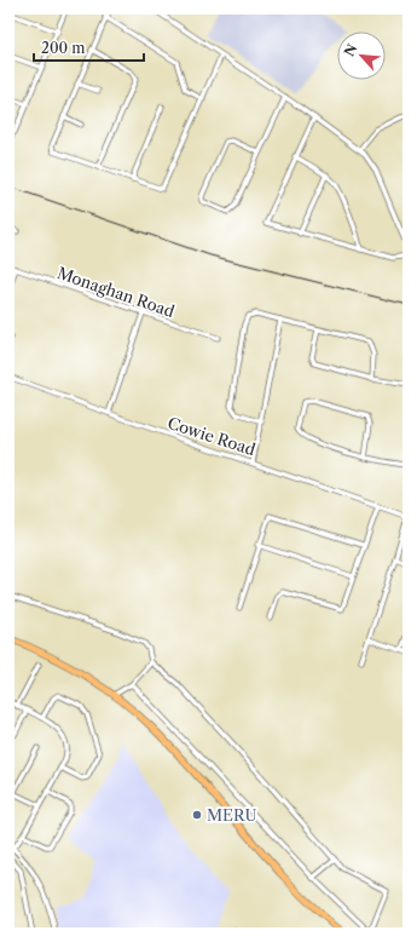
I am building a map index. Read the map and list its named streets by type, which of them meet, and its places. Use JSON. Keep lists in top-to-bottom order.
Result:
{
  "streets": {
    "street": ["Monaghan Road", "Cowie Road"]
  },
  "places": ["MERU"],
  "scale_bar": "200 m",
  "north": "top left"
}
